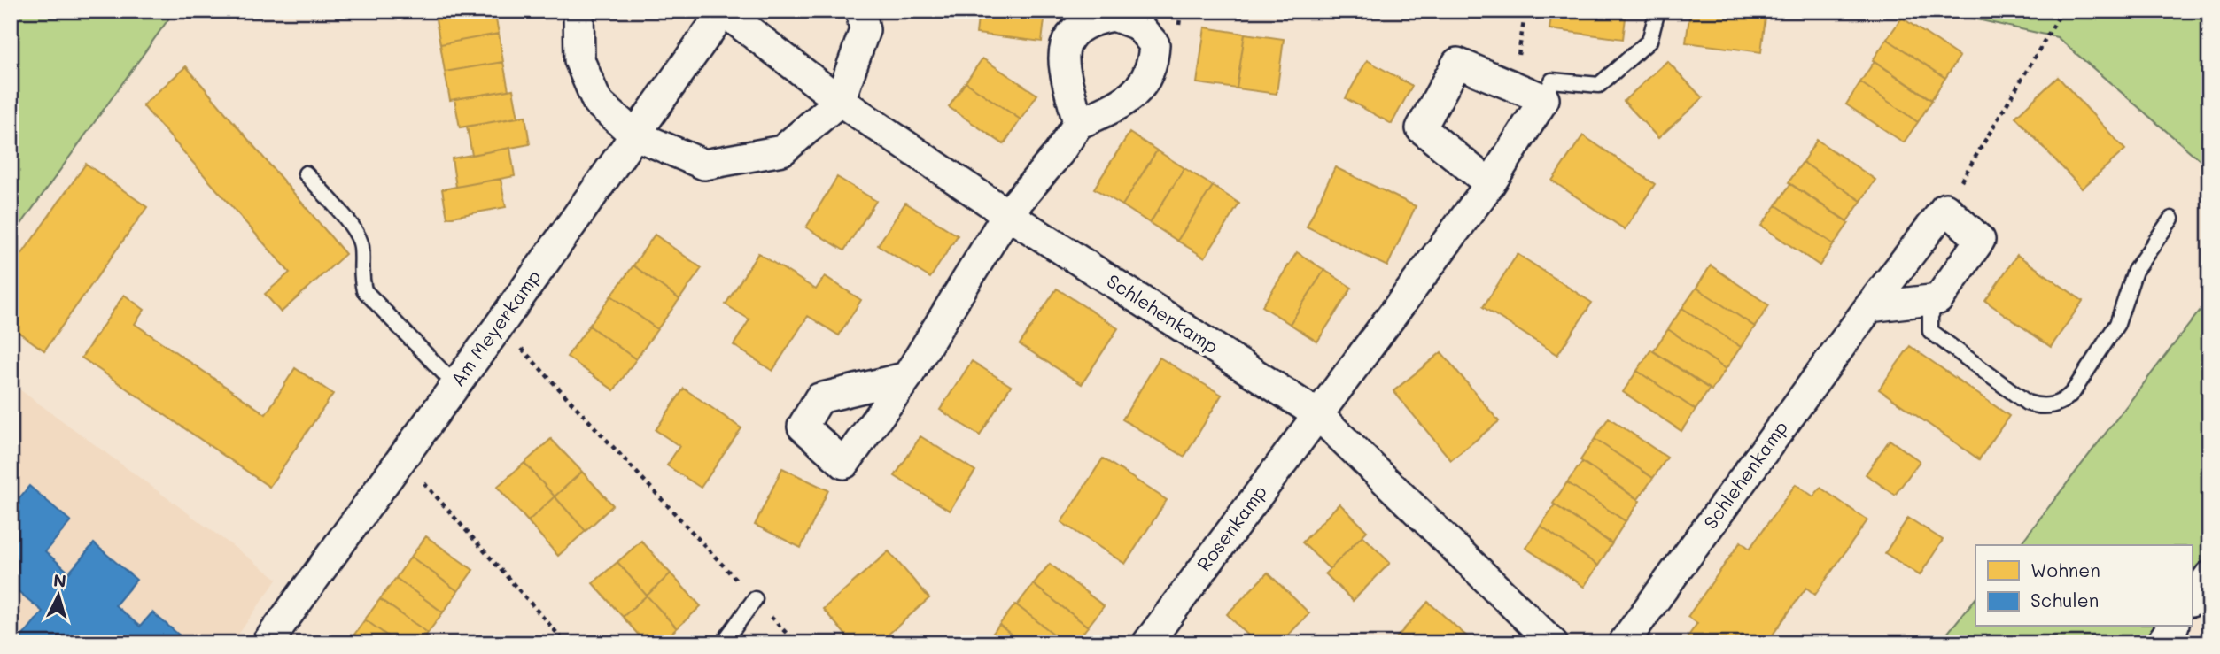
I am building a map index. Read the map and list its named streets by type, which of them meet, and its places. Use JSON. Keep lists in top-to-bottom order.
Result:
{
  "streets": {
    "street": ["Schlehenkamp", "Am Meyerkamp", "Rosenkamp"]
  },
  "crossings": [
    ["Schlehenkamp", "Am Meyerkamp"],
    ["Schlehenkamp", "Rosenkamp"]
  ],
  "legend": ["Wohnen", "Schulen"],
  "north": "top"
}
